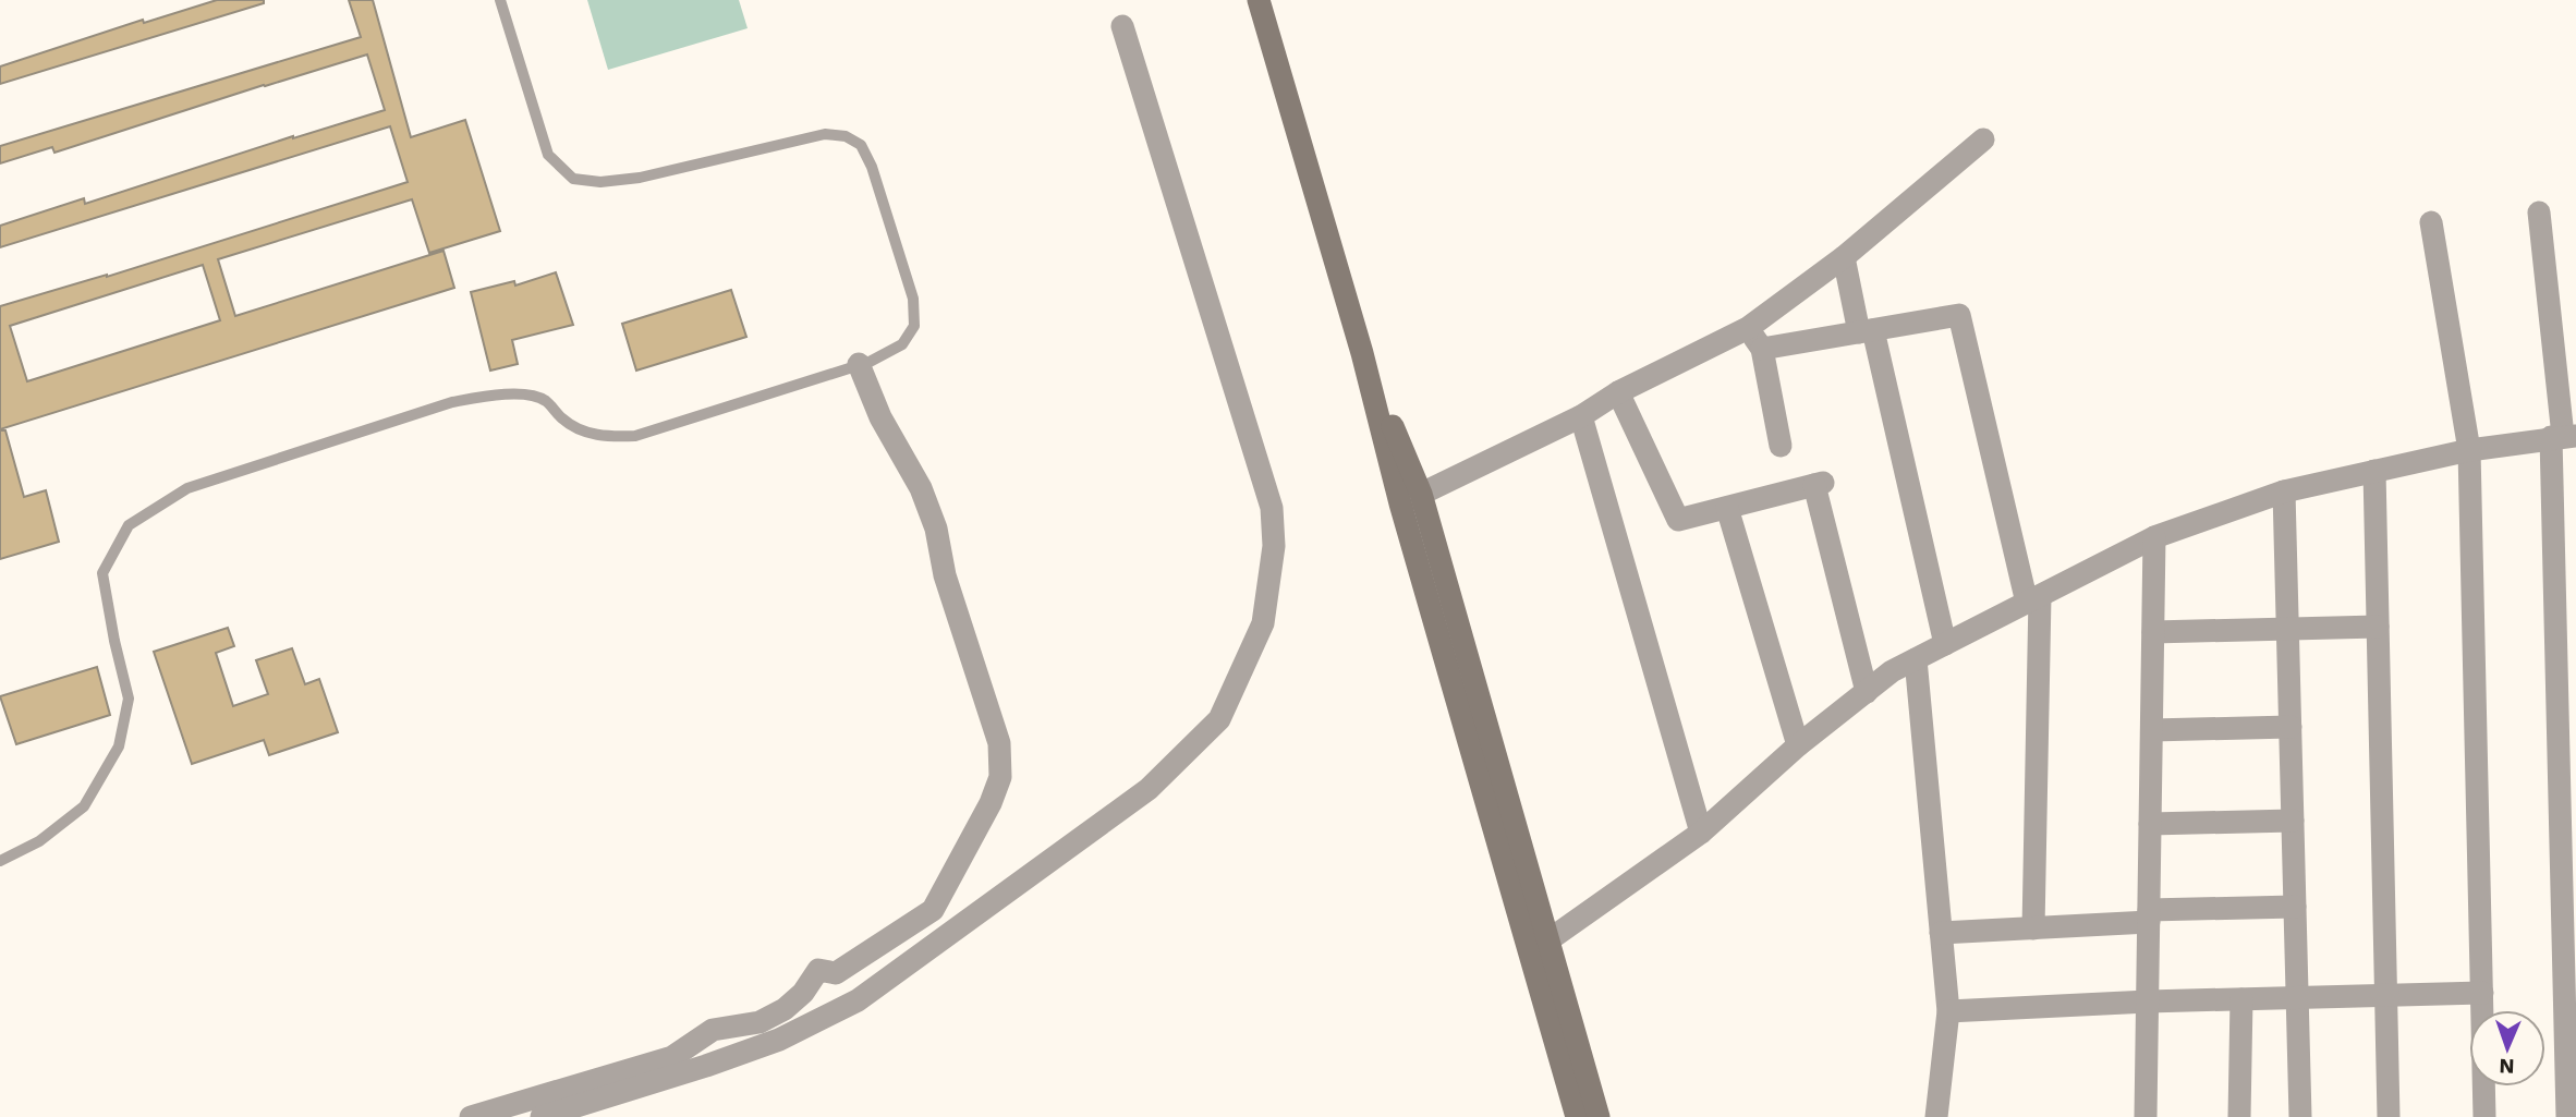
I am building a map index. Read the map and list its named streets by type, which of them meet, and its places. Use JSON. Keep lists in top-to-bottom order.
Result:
{
  "north": "bottom"
}
